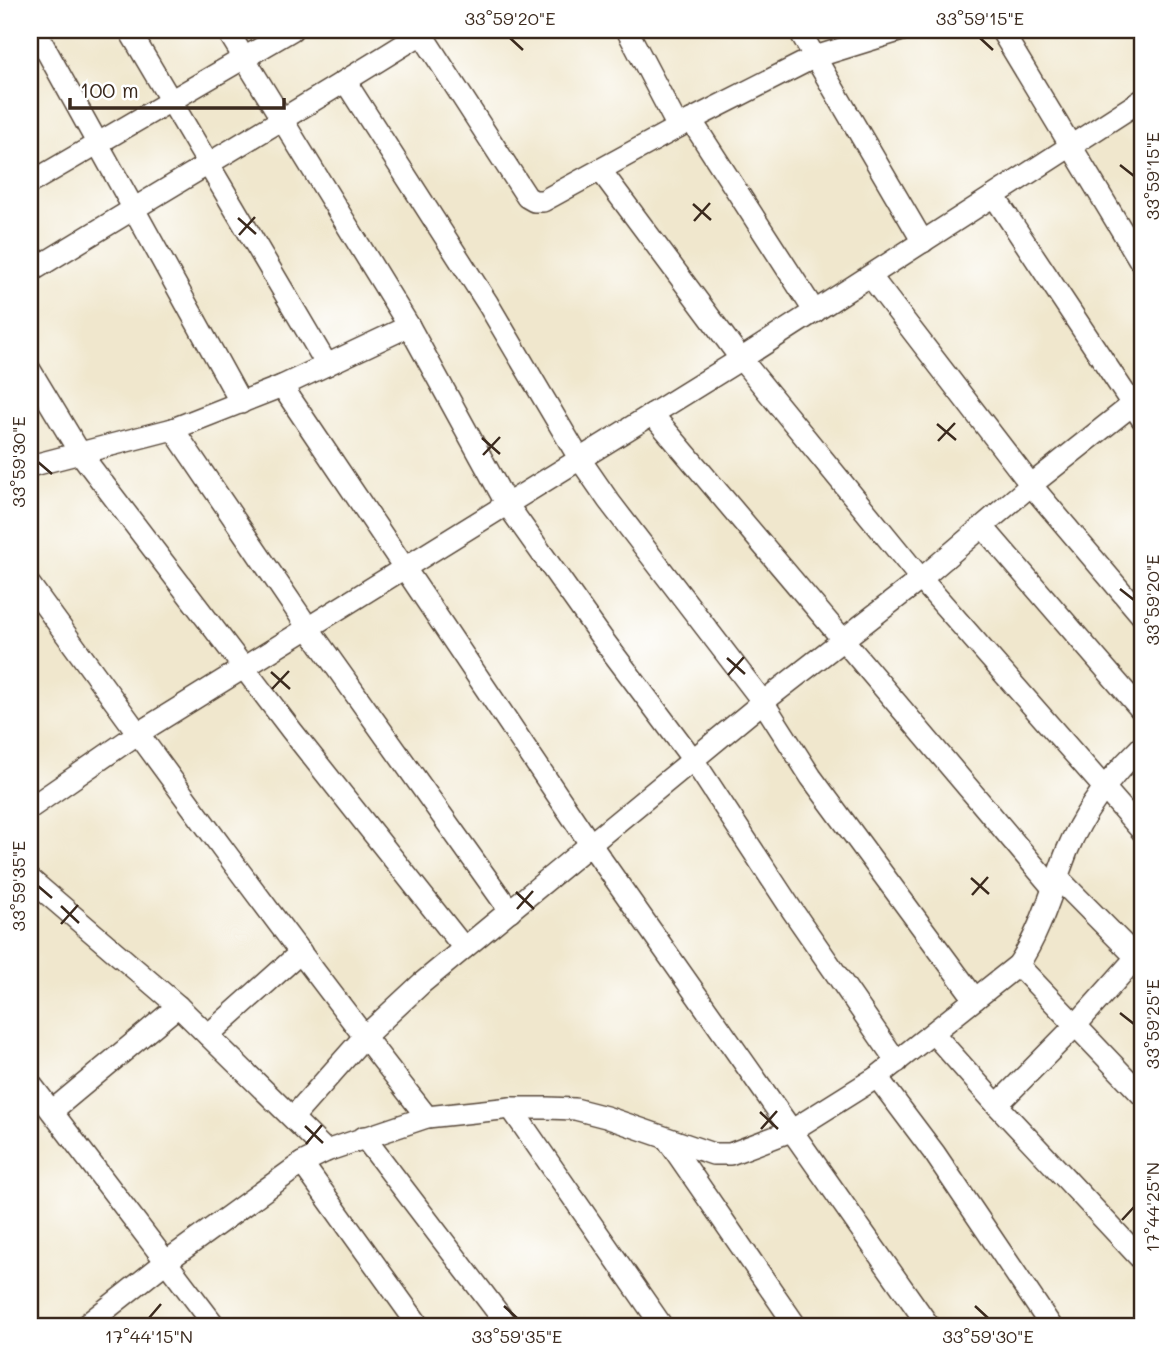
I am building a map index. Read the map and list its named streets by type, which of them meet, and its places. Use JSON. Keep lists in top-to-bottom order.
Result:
{
  "scale_bar": "100 m",
  "coordinates": [
    "33°59'20\"E",
    "33°59'15\"E",
    "33°59'30\"E",
    "33°59'35\"E",
    "33°59'25\"E",
    "17°44'25\"N",
    "17°44'15\"N"
  ]
}
